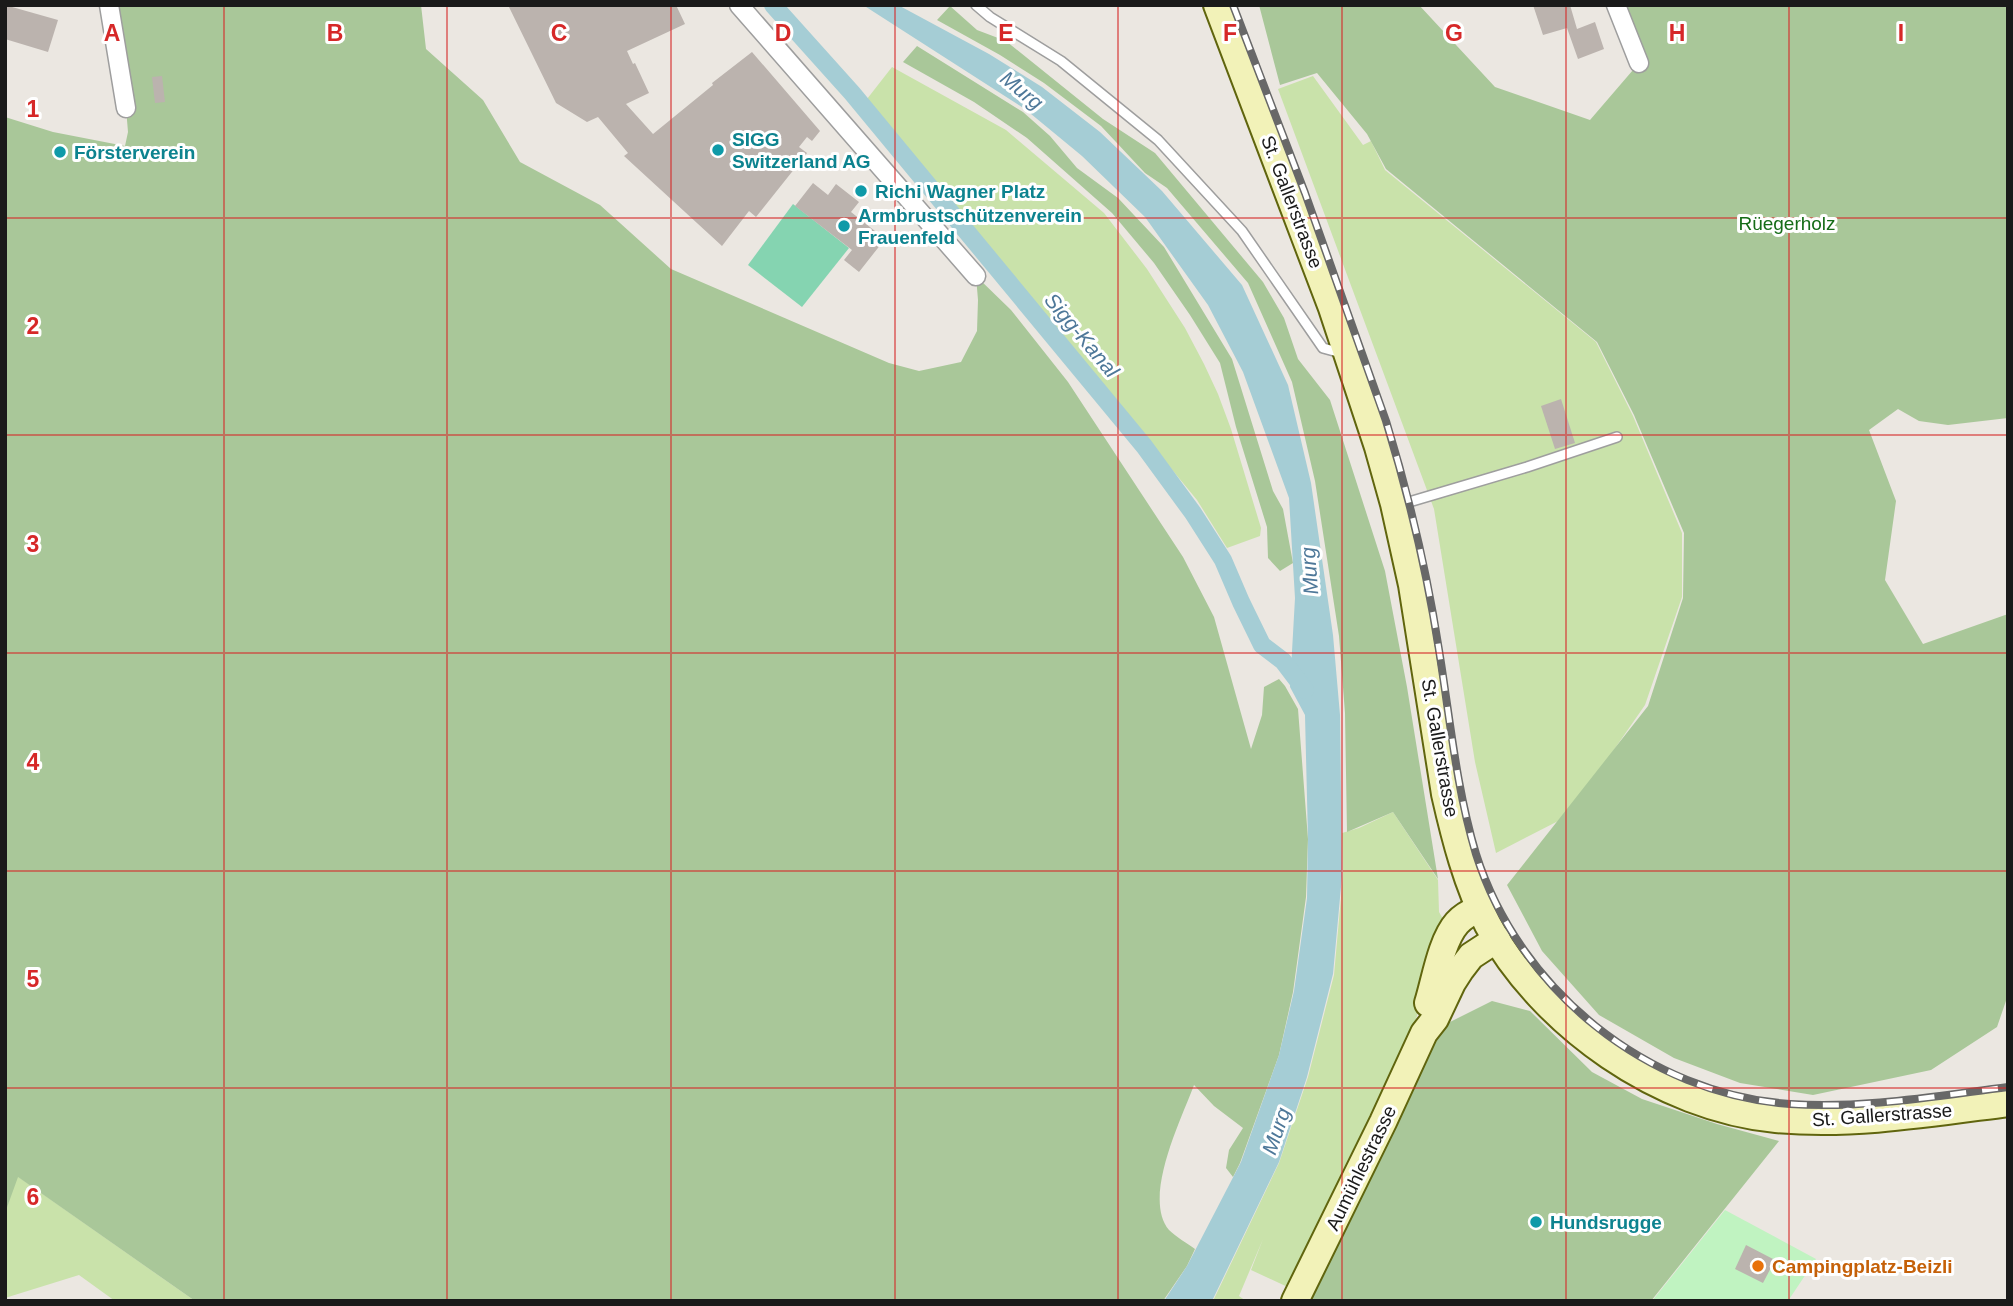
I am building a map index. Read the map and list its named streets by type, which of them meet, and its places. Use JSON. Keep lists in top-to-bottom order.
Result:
{
  "streets": {
    "main road": ["St. Gallerstrasse", "Aumühlestrasse"]
  },
  "crossings": [
    ["St. Gallerstrasse", "Aumühlestrasse"]
  ],
  "water": ["Murg", "Sigg-Kanal"],
  "parks": ["Rüegerholz"],
  "places": [
    "SIGG Switzerland AG",
    "Försterverein",
    "Richi Wagner Platz",
    "Armbrustschützenverein Frauenfeld",
    "Hundsrugge",
    "Campingplatz-Beizli"
  ],
  "grid": {
    "columns": [
      "A",
      "B",
      "C",
      "D",
      "E",
      "F",
      "G",
      "H",
      "I"
    ],
    "rows": [
      "1",
      "2",
      "3",
      "4",
      "5",
      "6"
    ]
  }
}
